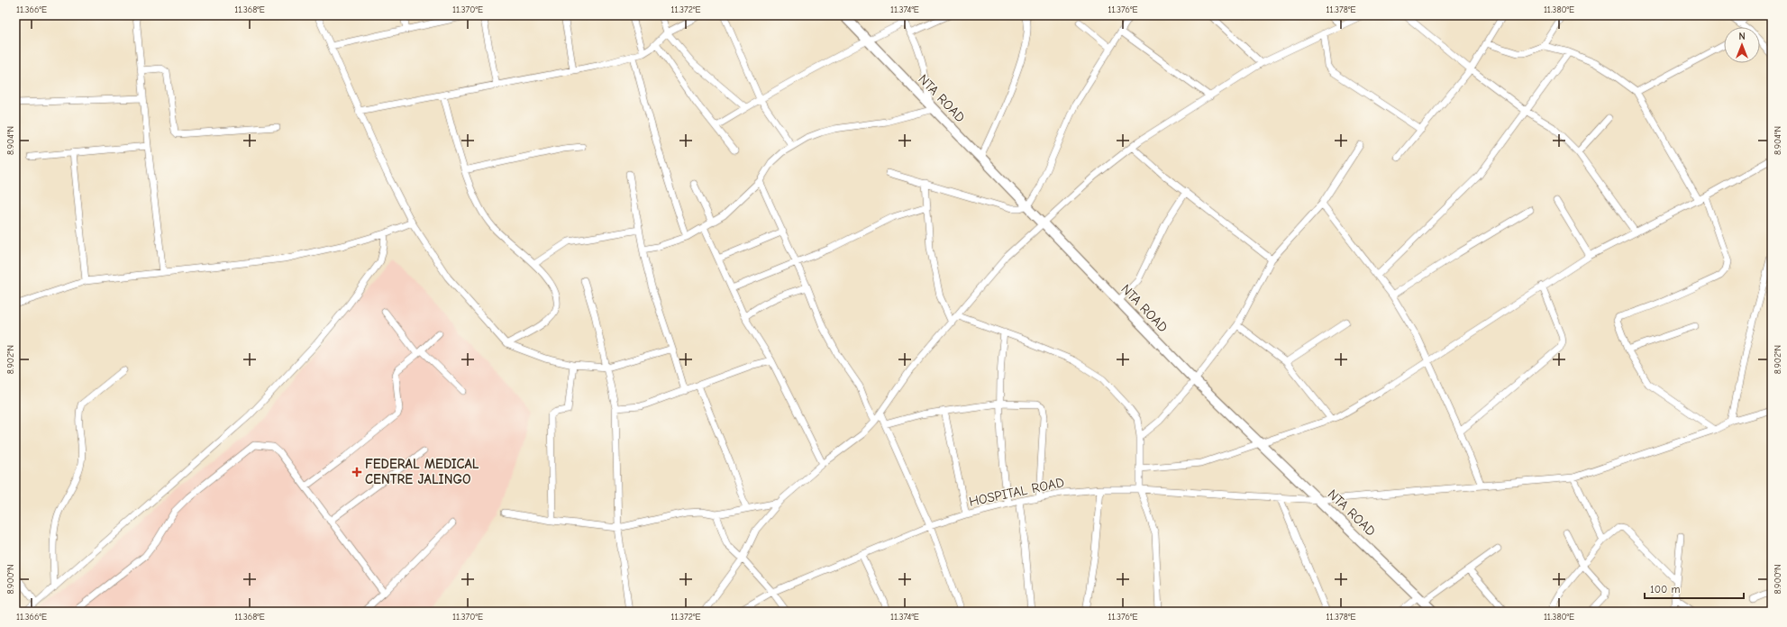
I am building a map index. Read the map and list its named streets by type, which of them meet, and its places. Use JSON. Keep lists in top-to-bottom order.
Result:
{
  "streets": {
    "street": ["NTA ROAD", "HOSPITAL ROAD"]
  },
  "crossings": [
    ["NTA ROAD", "HOSPITAL ROAD"]
  ],
  "places": {
    "health": ["FEDERAL MEDICAL CENTRE JALINGO"]
  },
  "scale_bar": "100 m",
  "north": "top",
  "coordinates": [
    "11.366°E",
    "11.368°E",
    "11.370°E",
    "11.372°E",
    "11.374°E",
    "11.376°E",
    "11.378°E",
    "11.380°E",
    "8.904°N",
    "8.902°N",
    "8.900°N"
  ]
}
